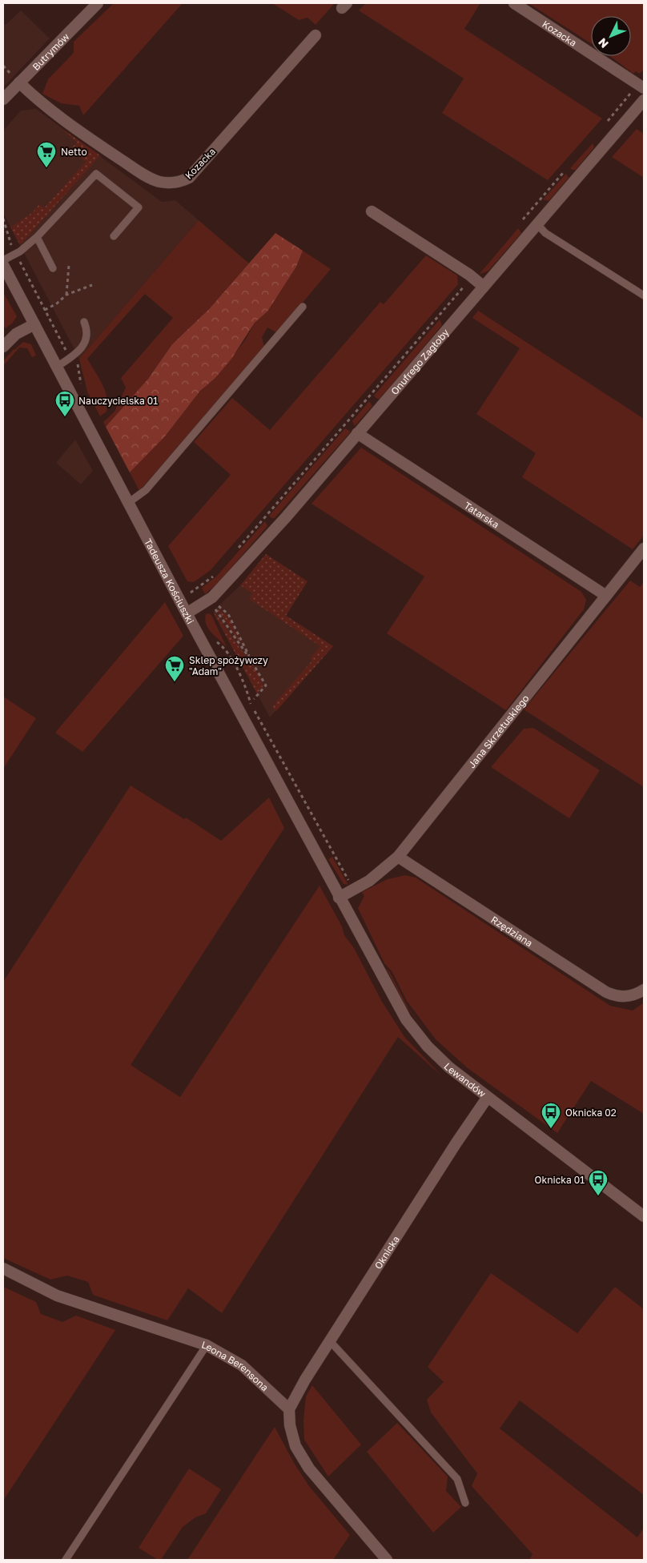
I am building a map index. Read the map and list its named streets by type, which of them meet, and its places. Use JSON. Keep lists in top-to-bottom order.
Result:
{
  "streets": {
    "street": [
      "Kozacka",
      "Butrymów",
      "Onufrego Zagłoby",
      "Tatarska",
      "Tadeusza Kościuszki",
      "Jana Skrzetuskiego",
      "Rzędziana",
      "Lewandów",
      "Oknicka",
      "Leona Berensona"
    ]
  },
  "crossings": [
    ["Kozacka", "Butrymów"],
    ["Onufrego Zagłoby", "Tatarska"],
    ["Onufrego Zagłoby", "Tadeusza Kościuszki"],
    ["Tatarska", "Jana Skrzetuskiego"],
    ["Tadeusza Kościuszki", "Jana Skrzetuskiego"],
    ["Tadeusza Kościuszki", "Lewandów"],
    ["Jana Skrzetuskiego", "Rzędziana"],
    ["Jana Skrzetuskiego", "Lewandów"],
    ["Lewandów", "Oknicka"],
    ["Oknicka", "Leona Berensona"]
  ],
  "places": {
    "supermarket": ["Netto", "Sklep spożywczy \"Adam\""],
    "bus stop": ["Nauczycielska 01", "Oknicka 02", "Oknicka 01"]
  },
  "north": "bottom left"
}
